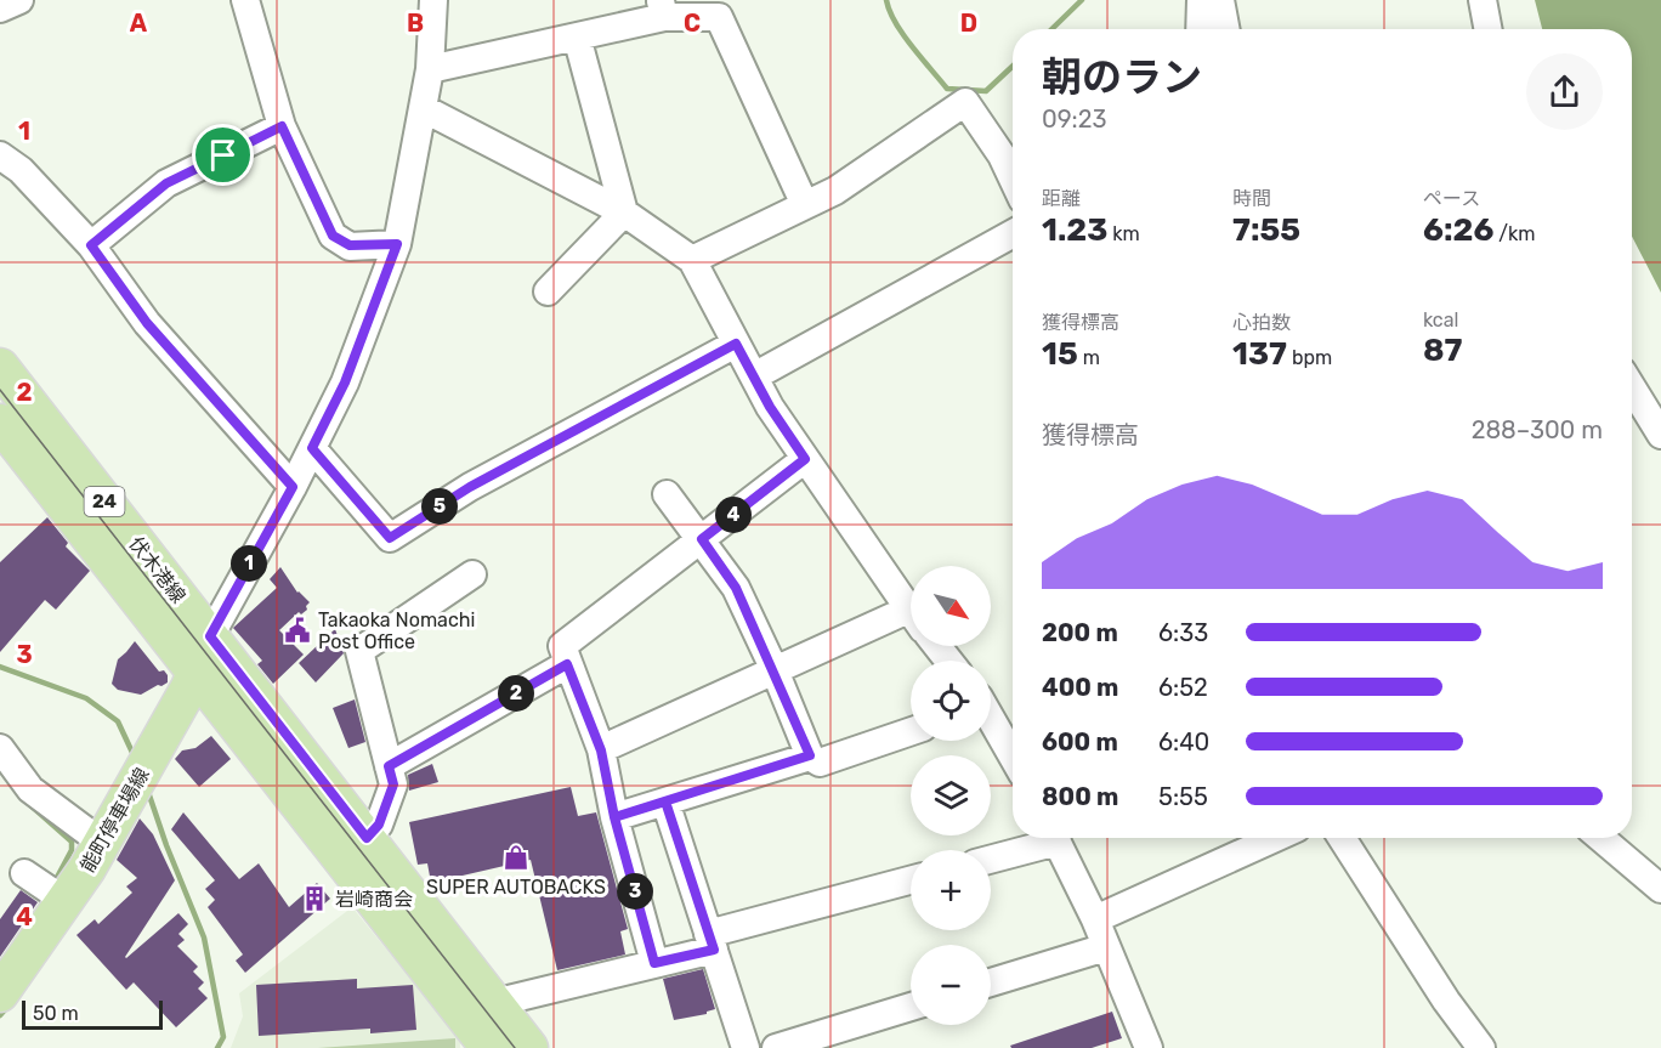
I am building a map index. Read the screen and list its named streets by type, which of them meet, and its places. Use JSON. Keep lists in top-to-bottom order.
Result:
{
  "streets": {
    "main road": ["24", "伏木港線", "能町停車場線"]
  },
  "crossings": [
    ["伏木港線", "能町停車場線"]
  ],
  "places": {
    "public building": ["Takaoka Nomachi Post Office"],
    "shop": ["SUPER AUTOBACKS"],
    "building": ["岩崎商会"]
  },
  "scale_bar": "50 m",
  "north": "bottom right",
  "page": {
    "heading": ["朝のラン", "09:23"],
    "stats": [
      ["距離", "1.23 km"],
      ["時間", "7:55"],
      ["ペース", "6:26 /km"],
      ["獲得標高", "15 m"],
      ["心拍数", "137 bpm"],
      ["kcal", "87"]
    ],
    "chart": ["獲得標高", "288–300 m"],
    "pins": [
      "5",
      "4",
      "1",
      "2",
      "3"
    ],
    "map_buttons": ["+", "−"],
    "list": [
      {
        "name": "200 m",
        "note": "6:33"
      },
      {
        "name": "400 m",
        "note": "6:52"
      },
      {
        "name": "600 m",
        "note": "6:40"
      },
      {
        "name": "800 m",
        "note": "5:55"
      }
    ],
    "scale": "50 m"
  },
  "grid": {
    "columns": [
      "A",
      "B",
      "C",
      "D"
    ],
    "rows": [
      "1",
      "2",
      "3",
      "4"
    ]
  }
}
